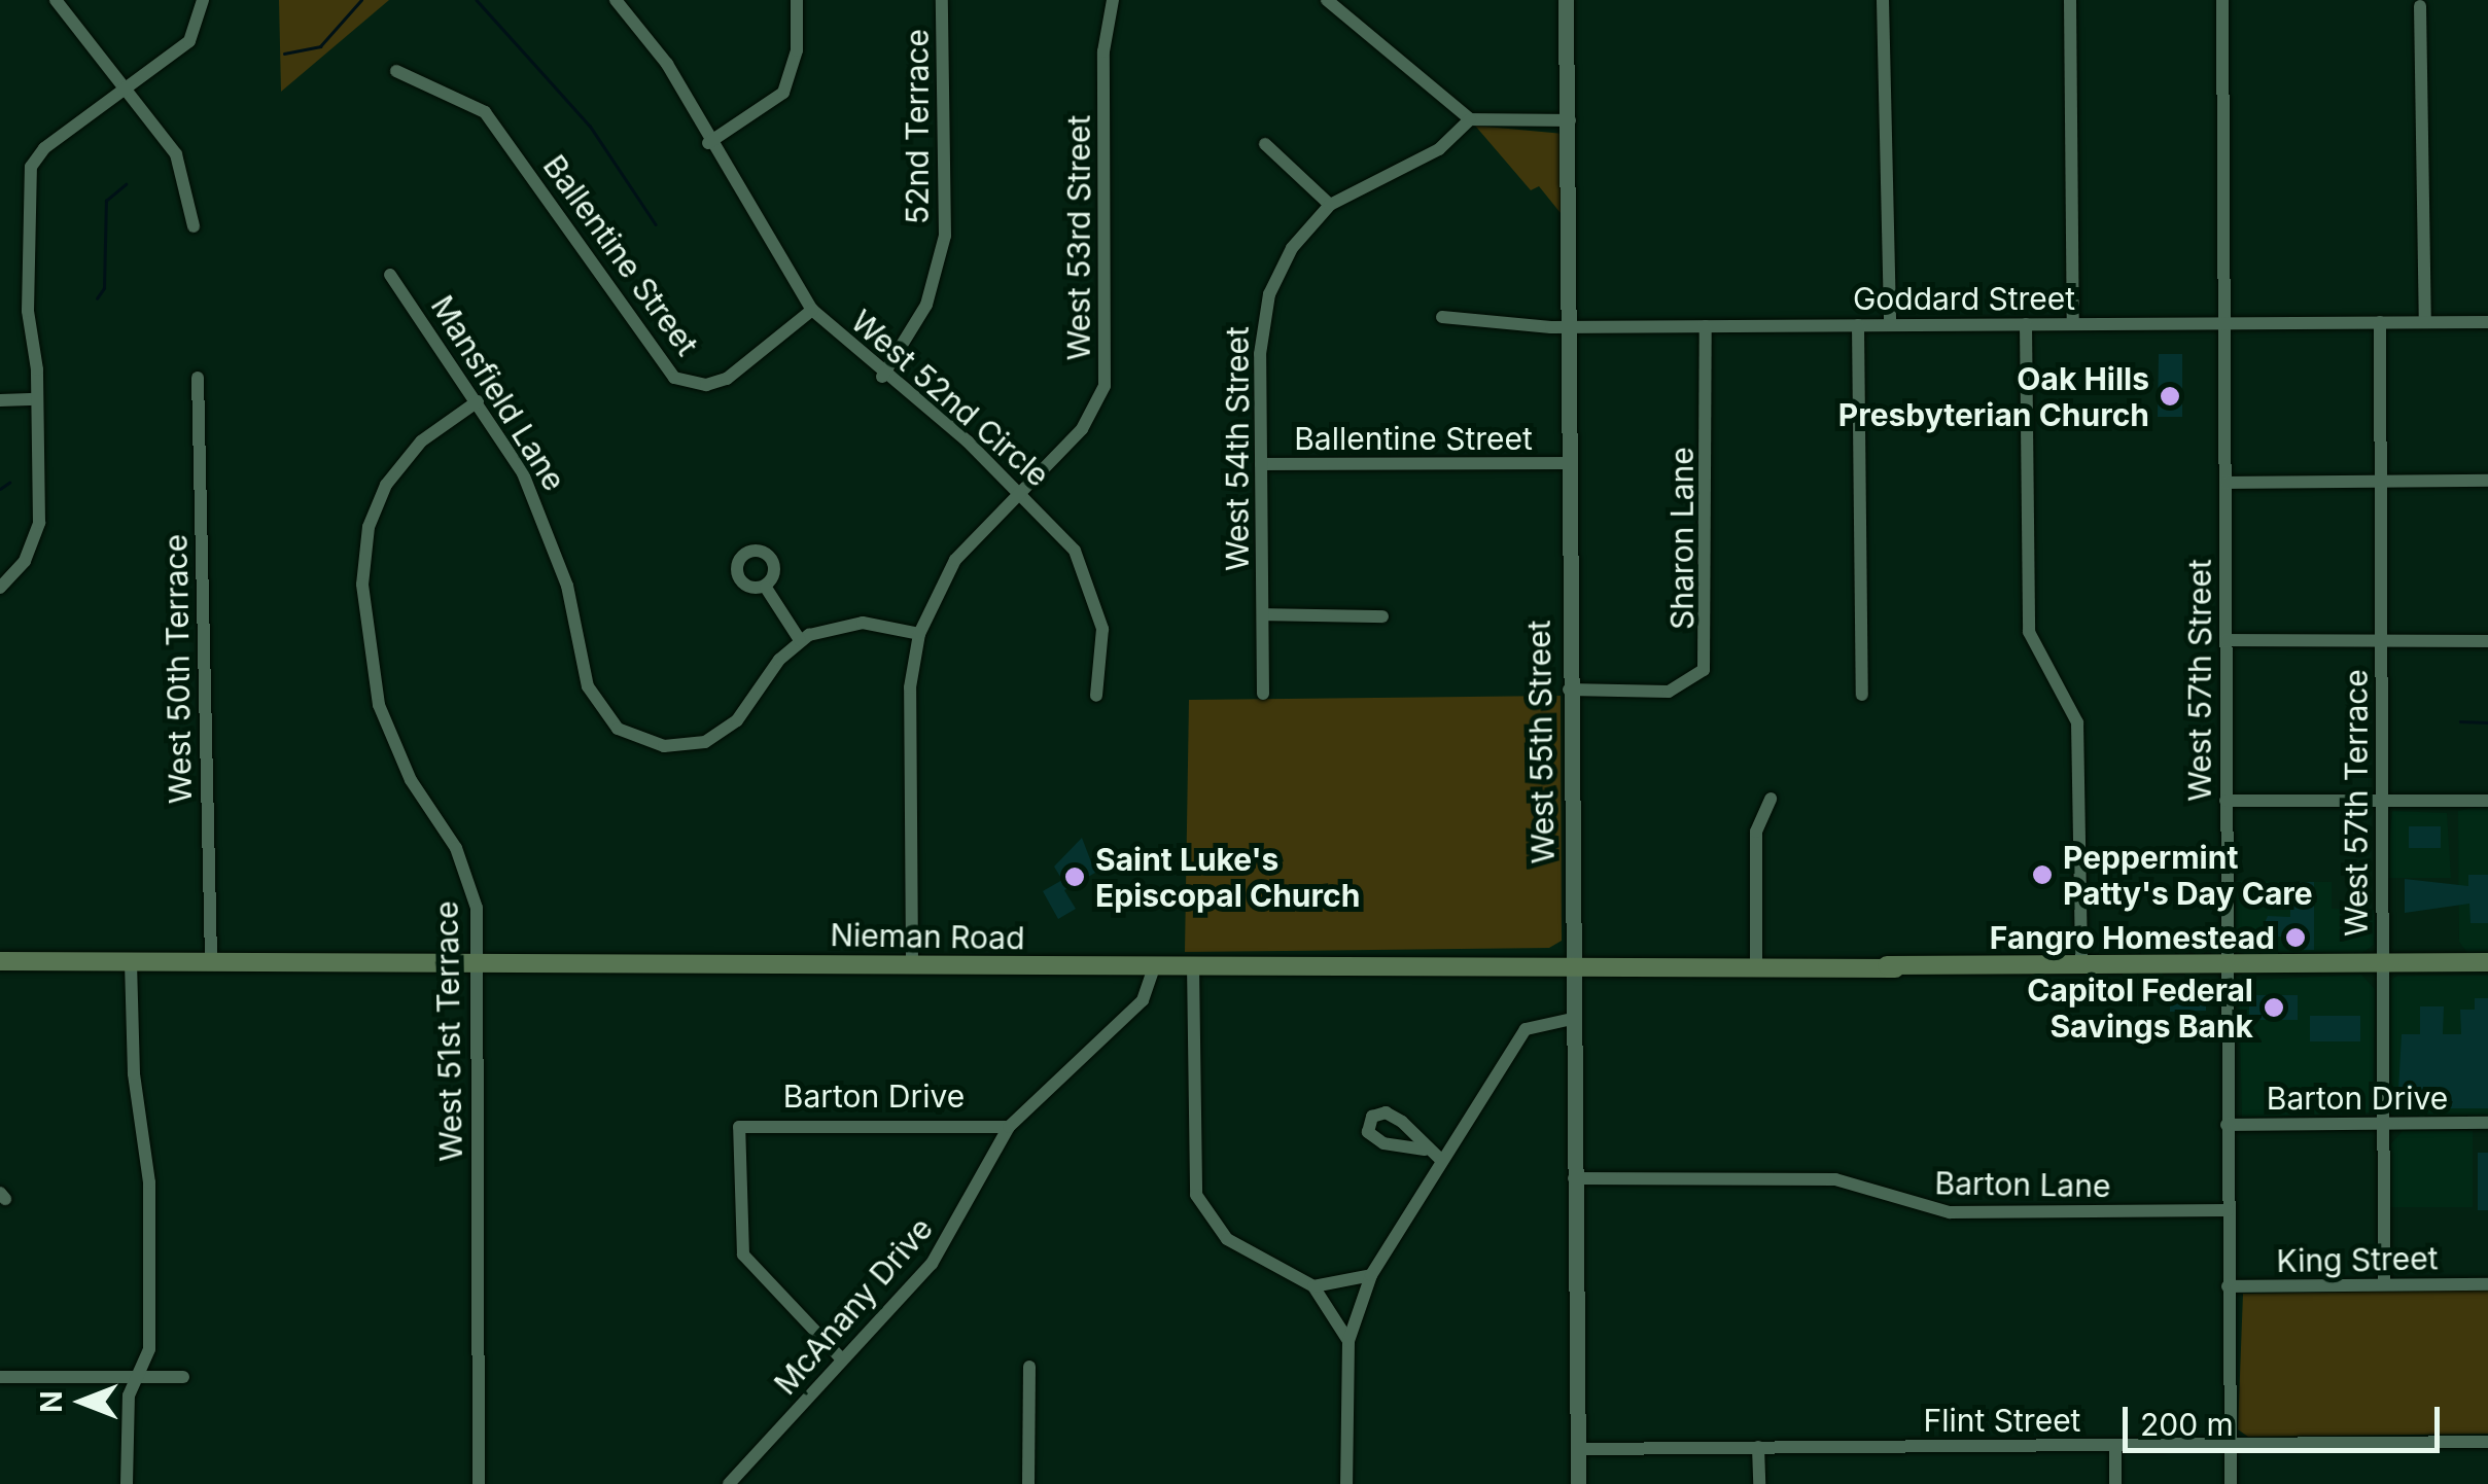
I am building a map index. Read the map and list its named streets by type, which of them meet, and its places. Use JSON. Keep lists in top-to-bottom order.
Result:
{
  "streets": {
    "main road": ["Nieman Road"],
    "street": [
      "52nd Terrace",
      "West 53rd Street",
      "Ballentine Street",
      "Goddard Street",
      "Mansfield Lane",
      "West 52nd Circle",
      "West 54th Street",
      "Sharon Lane",
      "West 50th Terrace",
      "West 57th Street",
      "West 55th Street",
      "West 57th Terrace",
      "West 51st Terrace",
      "Barton Drive",
      "Barton Lane",
      "King Street",
      "McAnany Drive",
      "Flint Street"
    ]
  },
  "crossings": [
    ["52nd Terrace", "West 52nd Circle"],
    ["West 53rd Street", "West 52nd Circle"],
    ["West 53rd Street", "Nieman Road"],
    ["Ballentine Street", "West 52nd Circle"],
    ["Ballentine Street", "West 54th Street"],
    ["Ballentine Street", "West 55th Street"],
    ["Goddard Street", "Sharon Lane"],
    ["Goddard Street", "West 57th Street"],
    ["Goddard Street", "West 55th Street"],
    ["Goddard Street", "West 57th Terrace"],
    ["Mansfield Lane", "West 51st Terrace"],
    ["Sharon Lane", "West 55th Street"],
    ["West 50th Terrace", "Nieman Road"],
    ["West 57th Street", "Nieman Road"],
    ["West 57th Street", "Barton Drive"],
    ["West 57th Street", "Barton Lane"],
    ["West 57th Street", "King Street"],
    ["West 57th Street", "Flint Street"],
    ["West 55th Street", "Nieman Road"],
    ["West 55th Street", "Barton Lane"],
    ["West 55th Street", "Flint Street"],
    ["West 57th Terrace", "Nieman Road"],
    ["West 57th Terrace", "Barton Drive"],
    ["West 57th Terrace", "King Street"],
    ["Nieman Road", "West 51st Terrace"],
    ["Nieman Road", "McAnany Drive"],
    ["Barton Drive", "McAnany Drive"]
  ],
  "places": [
    "Oak Hills Presbyterian Church",
    "Peppermint Patty's Day Care",
    "Saint Luke's Episcopal Church",
    "Fangro Homestead",
    "Capitol Federal Savings Bank"
  ],
  "scale_bar": "200 m",
  "north": "left"
}
